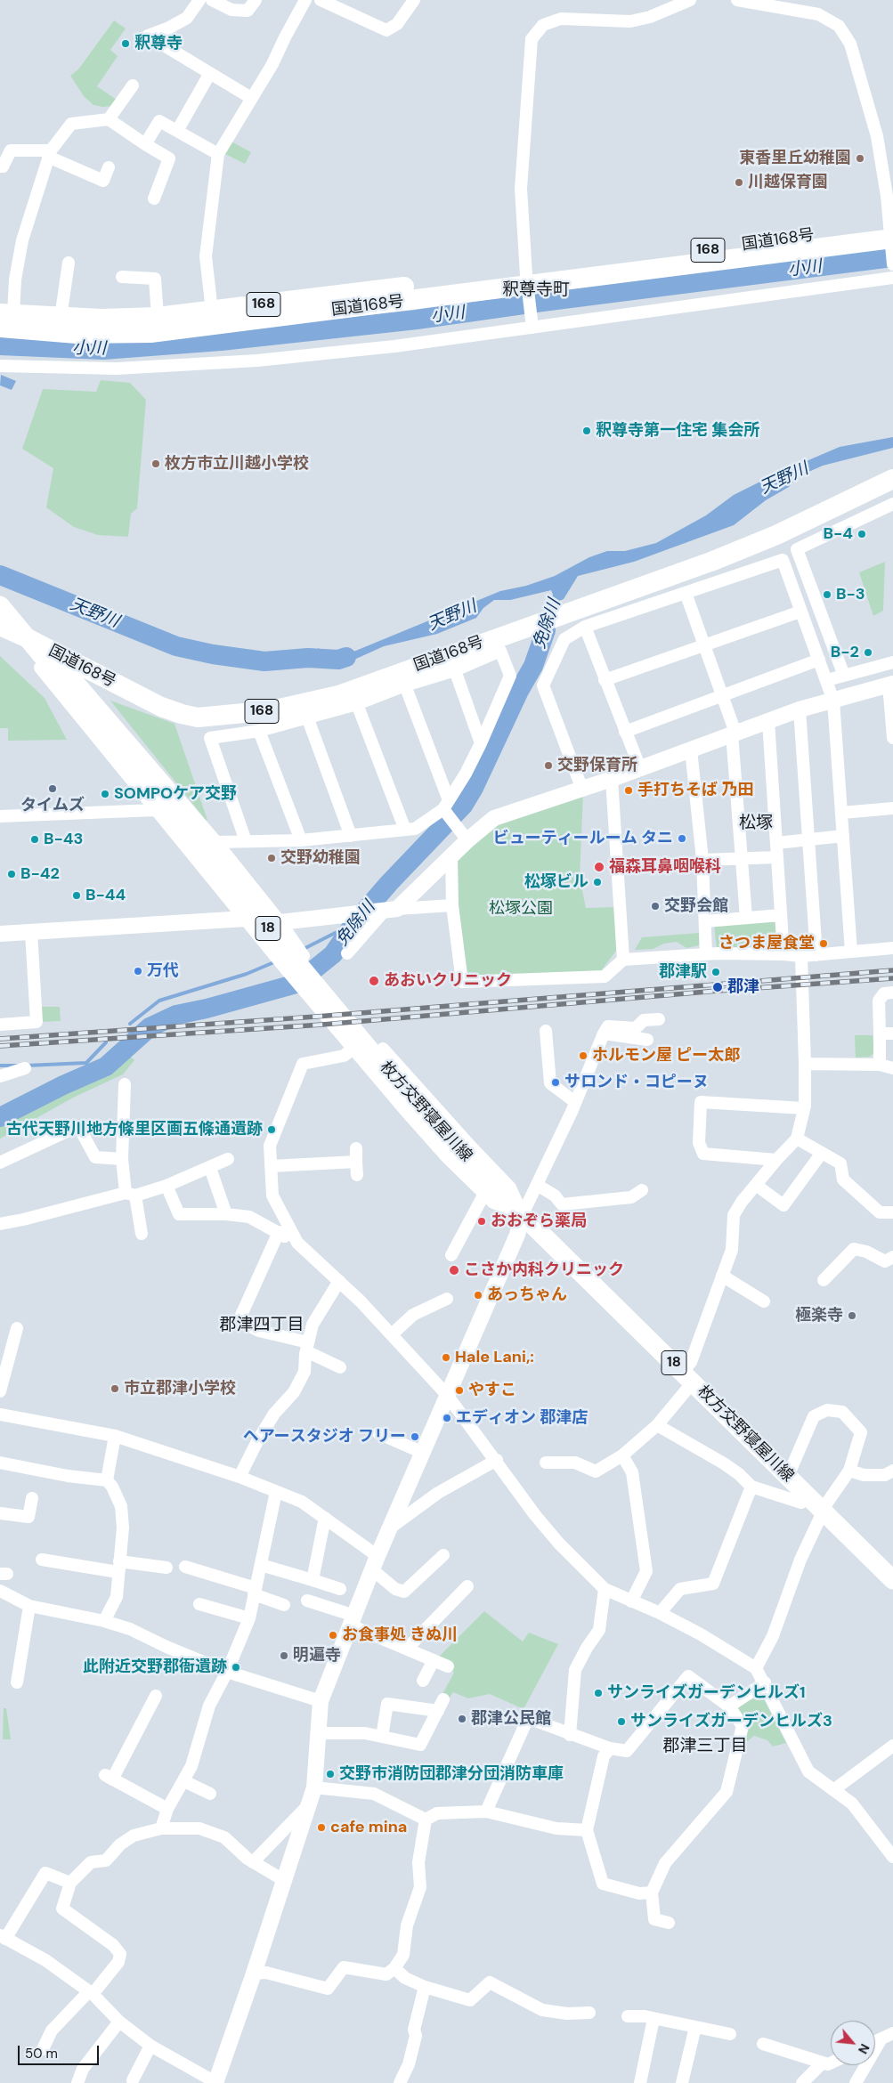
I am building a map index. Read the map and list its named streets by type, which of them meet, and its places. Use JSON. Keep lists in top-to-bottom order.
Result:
{
  "streets": {
    "highway": ["国道168号", "168"],
    "main road": ["18", "枚方交野寝屋川線"]
  },
  "crossings": [
    ["国道168号", "枚方交野寝屋川線"]
  ],
  "districts": [
    "釈尊寺町",
    "松塚",
    "郡津四丁目",
    "郡津三丁目"
  ],
  "water": ["小川", "天野川", "免除川"],
  "parks": ["松塚公園"],
  "places": [
    "釈尊寺",
    "東香里丘幼稚園",
    "川越保育園",
    "釈尊寺第一住宅 集会所",
    "枚方市立川越小学校",
    "B-4",
    "B-3",
    "B-2",
    "交野保育所",
    "タイムズ",
    "手打ちそば 乃田",
    "SOMPOケア交野",
    "ビューティールーム タニ",
    "B-43",
    "交野幼稚園",
    "福森耳鼻咽喉科",
    "B-42",
    "松塚ビル",
    "B-44",
    "交野会館",
    "さつま屋食堂",
    "万代",
    "郡津駅",
    "あおいクリニック",
    "郡津",
    "ホルモン屋 ピー太郎",
    "サロンド・コピーヌ",
    "古代天野川地方條里区画五條通遺跡",
    "おおぞら薬局",
    "こさか内科クリニック",
    "あっちゃん",
    "極楽寺",
    "Hale Lani,:",
    "市立郡津小学校",
    "やすこ",
    "エディオン 郡津店",
    "ヘアースタジオ フリー",
    "お食事処 きぬ川",
    "明遍寺",
    "此附近交野郡衙遺跡",
    "サンライズガーデンヒルズ1",
    "郡津公民館",
    "サンライズガーデンヒルズ3",
    "交野市消防団郡津分団消防車庫",
    "cafe mina"
  ],
  "scale_bar": "50 m",
  "north": "bottom right"
}
